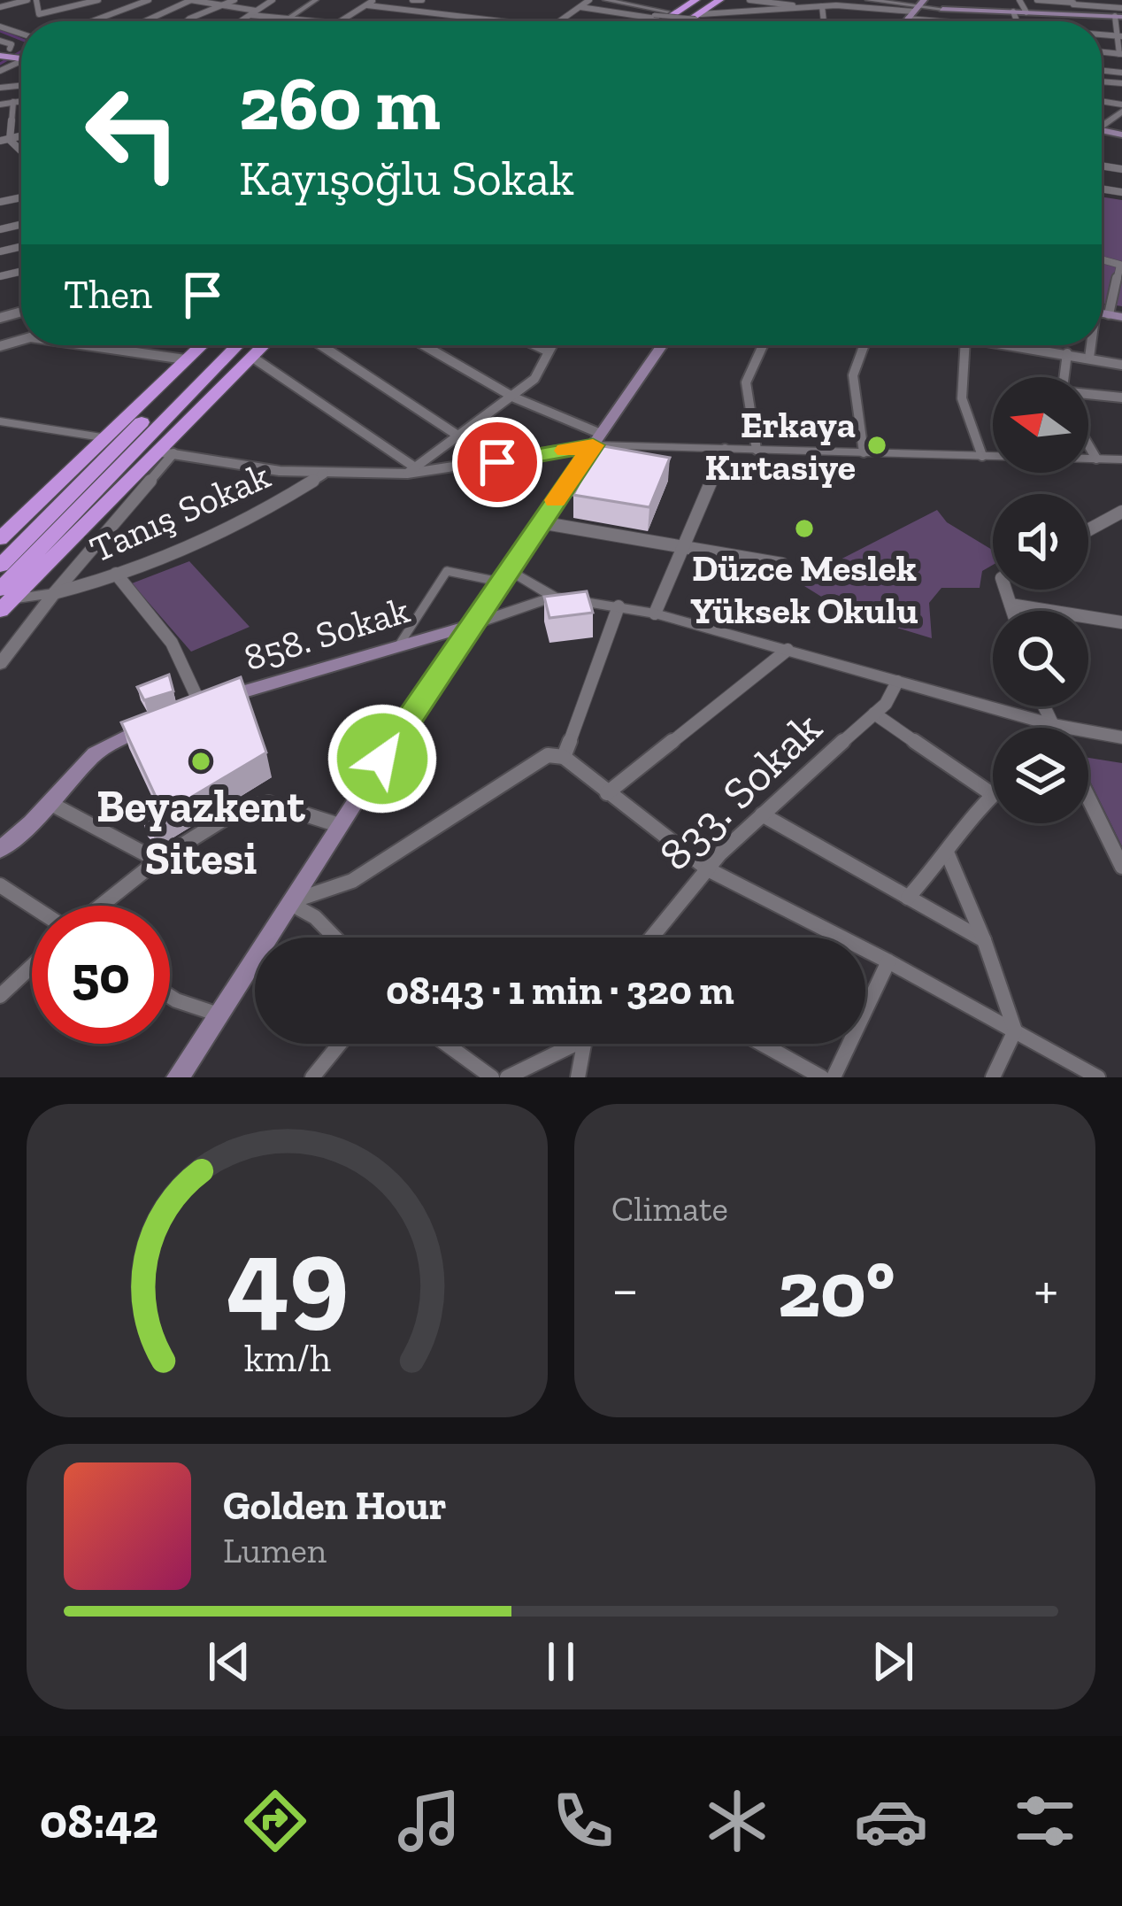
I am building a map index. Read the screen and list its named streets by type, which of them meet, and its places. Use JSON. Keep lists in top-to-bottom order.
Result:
{
  "streets": {
    "main road": ["858. Sokak"],
    "street": ["Tanış Sokak", "833. Sokak"]
  },
  "places": ["Erkaya Kırtasiye", "Düzce Meslek Yüksek Okulu", "Beyazkent Sitesi"],
  "north": "left",
  "page": {
    "turn": ["260 m", "Kayışoğlu Sokak"],
    "then": "Then",
    "limit": "50",
    "trip": "08:43 · 1 min · 320 m",
    "tile": "Climate",
    "heat": ["−", "20°", "+"],
    "song": ["Golden Hour", "Lumen"],
    "tabs": "08:42",
    "gauge": ["49", "km/h"]
  }
}
